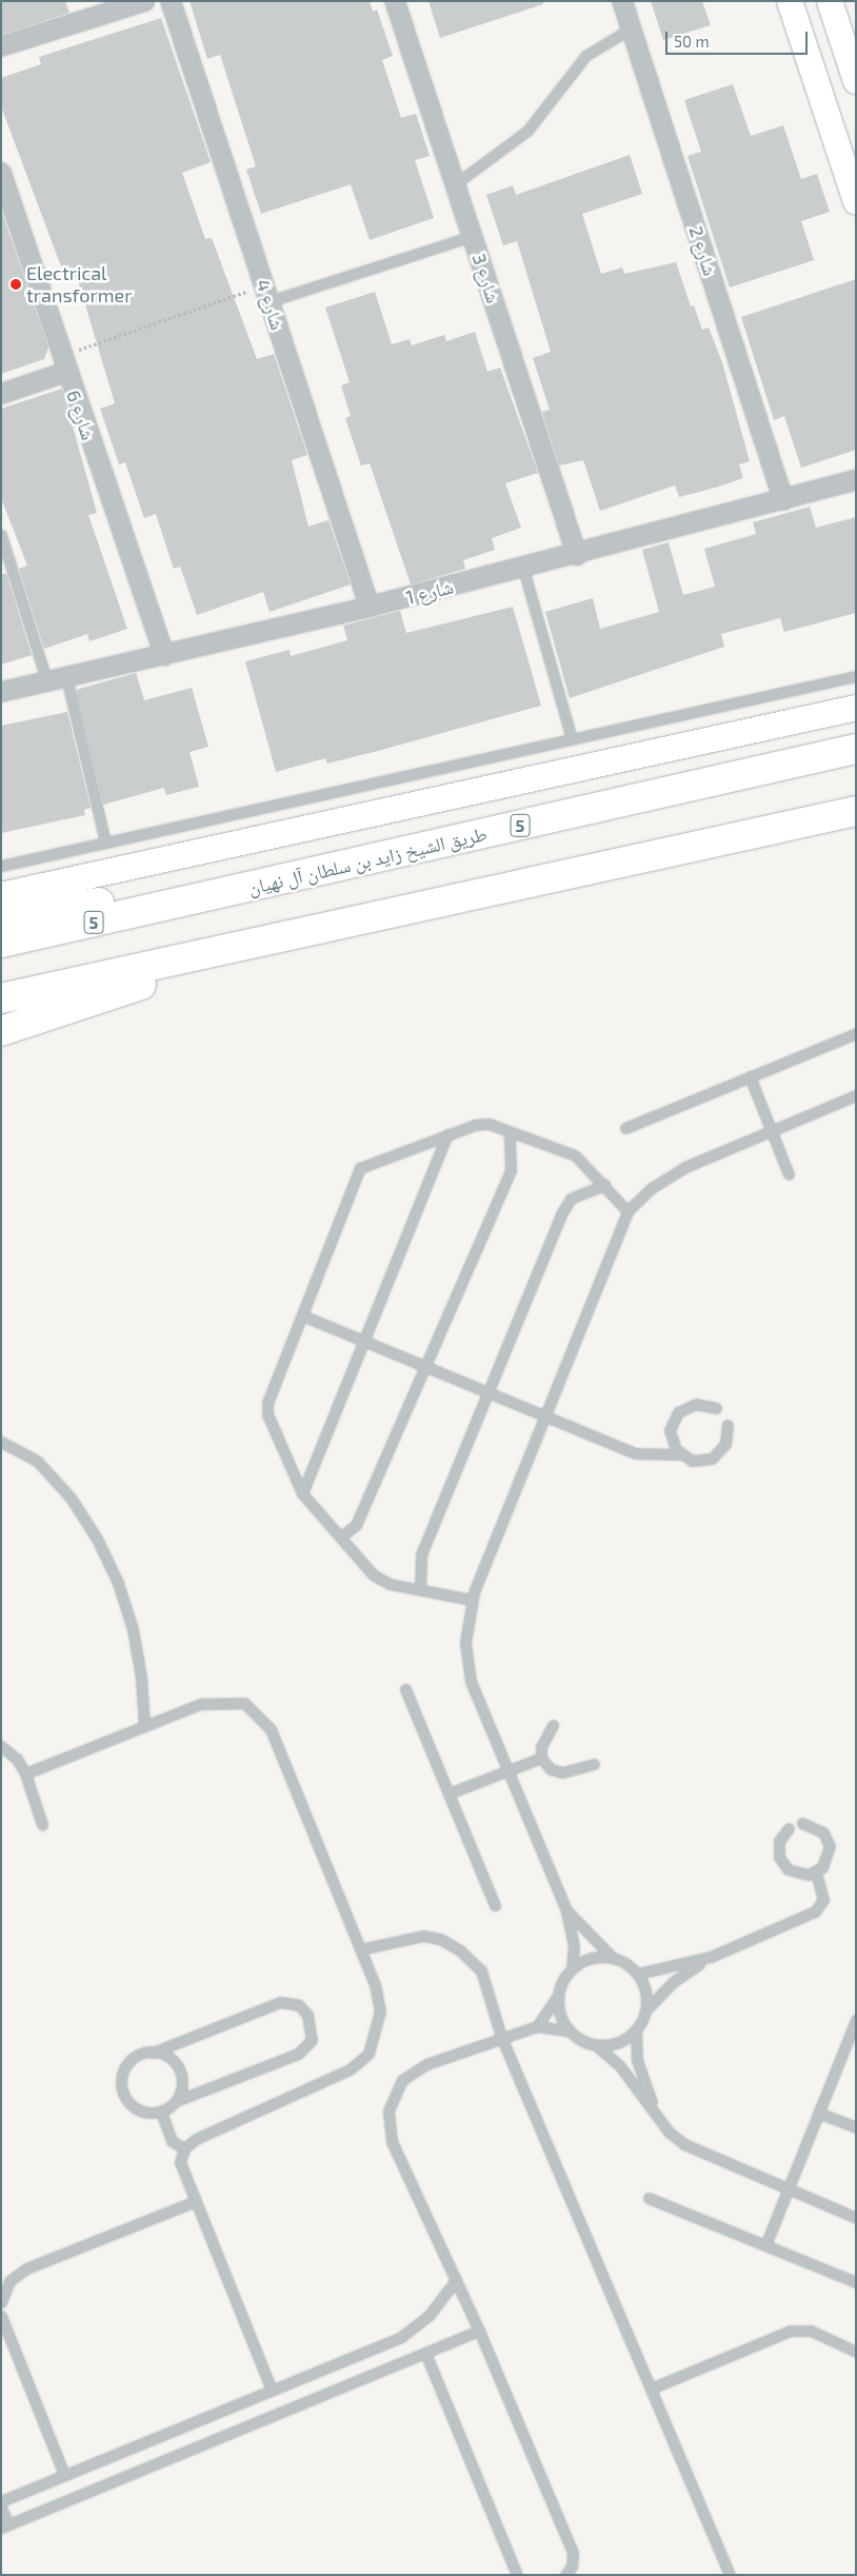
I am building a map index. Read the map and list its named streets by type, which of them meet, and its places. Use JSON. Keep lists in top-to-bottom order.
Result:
{
  "streets": {
    "highway": ["5", "طريق الشيخ زايد بن سلطان آل نهيان"],
    "street": [
      "شارع 2",
      "شارع 3",
      "شارع 4",
      "شارع 6",
      "شارع 1"
    ]
  },
  "crossings": [
    ["شارع 2", "شارع 1"],
    ["شارع 3", "شارع 1"],
    ["شارع 4", "شارع 1"],
    ["شارع 6", "شارع 1"]
  ],
  "places": ["Electrical transformer"],
  "scale_bar": "50 m"
}
